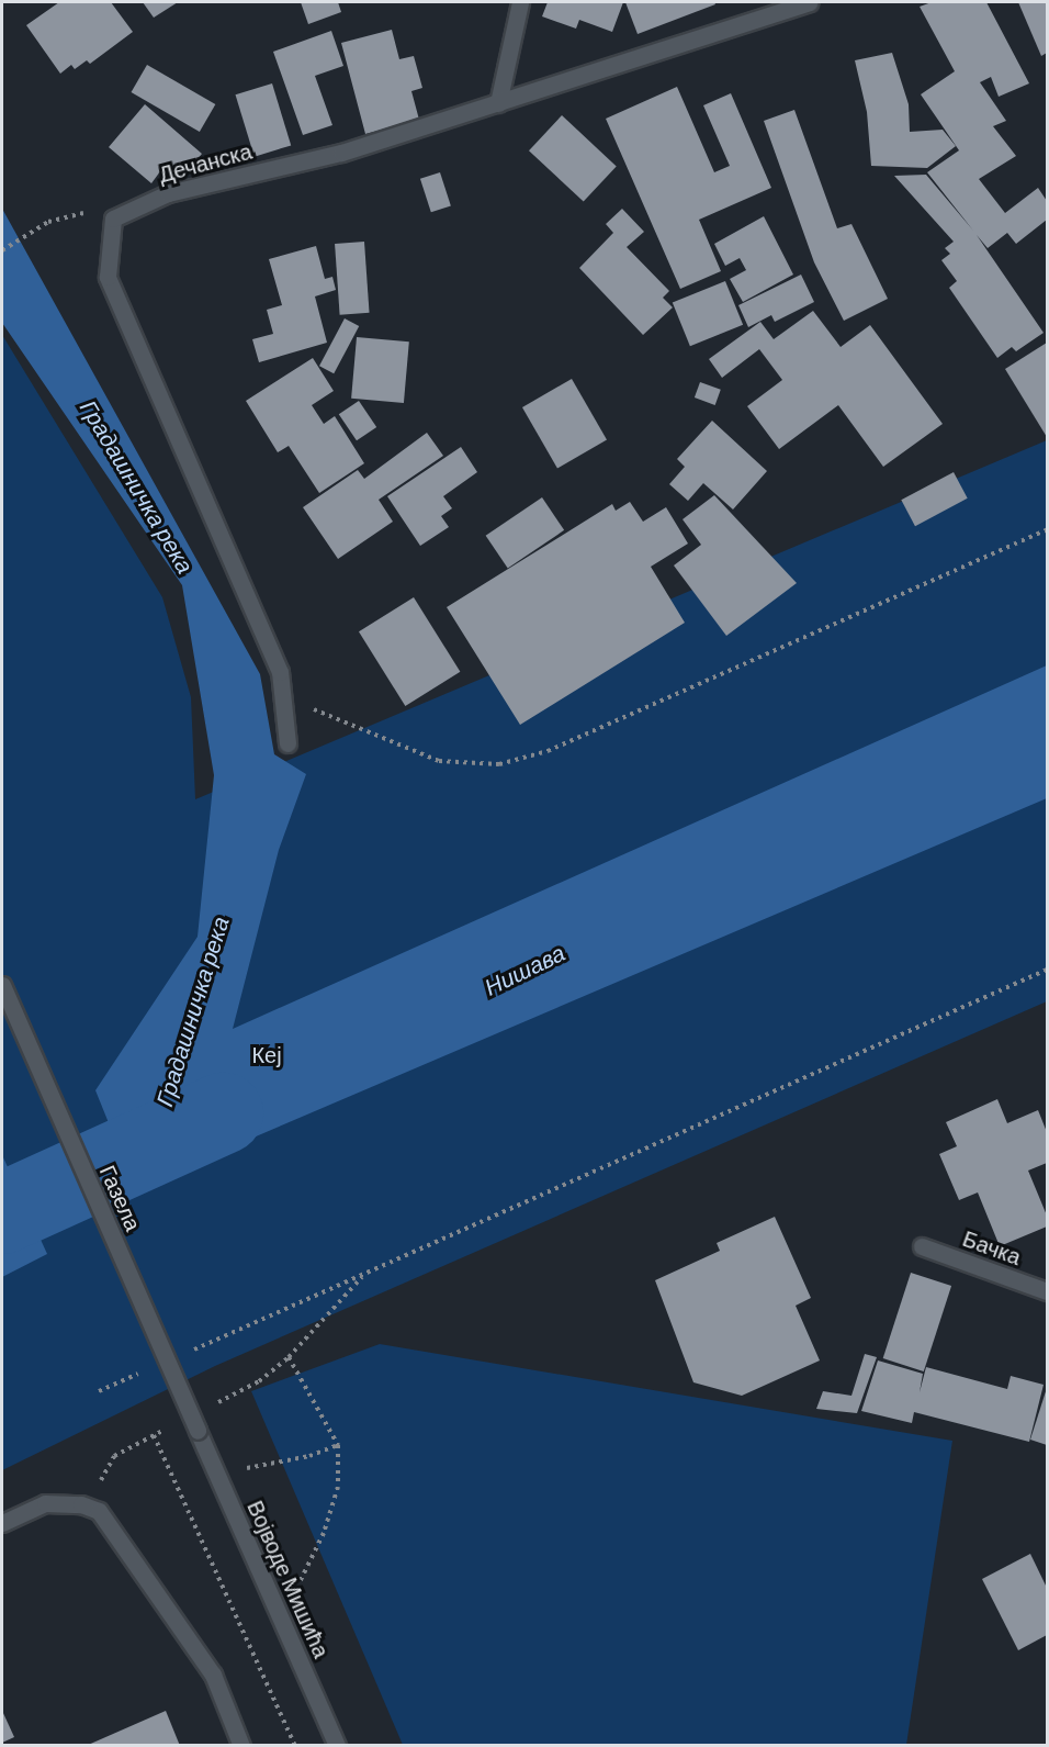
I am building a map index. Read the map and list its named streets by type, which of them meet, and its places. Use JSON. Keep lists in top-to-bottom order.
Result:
{
  "streets": {
    "street": [
      "Дечанска",
      "Газела",
      "Бачка",
      "Војводе Мишића"
    ]
  },
  "crossings": [
    ["Газела", "Војводе Мишића"]
  ],
  "water": ["Градашничка река", "Нишава"],
  "parks": ["Кеј"]
}
